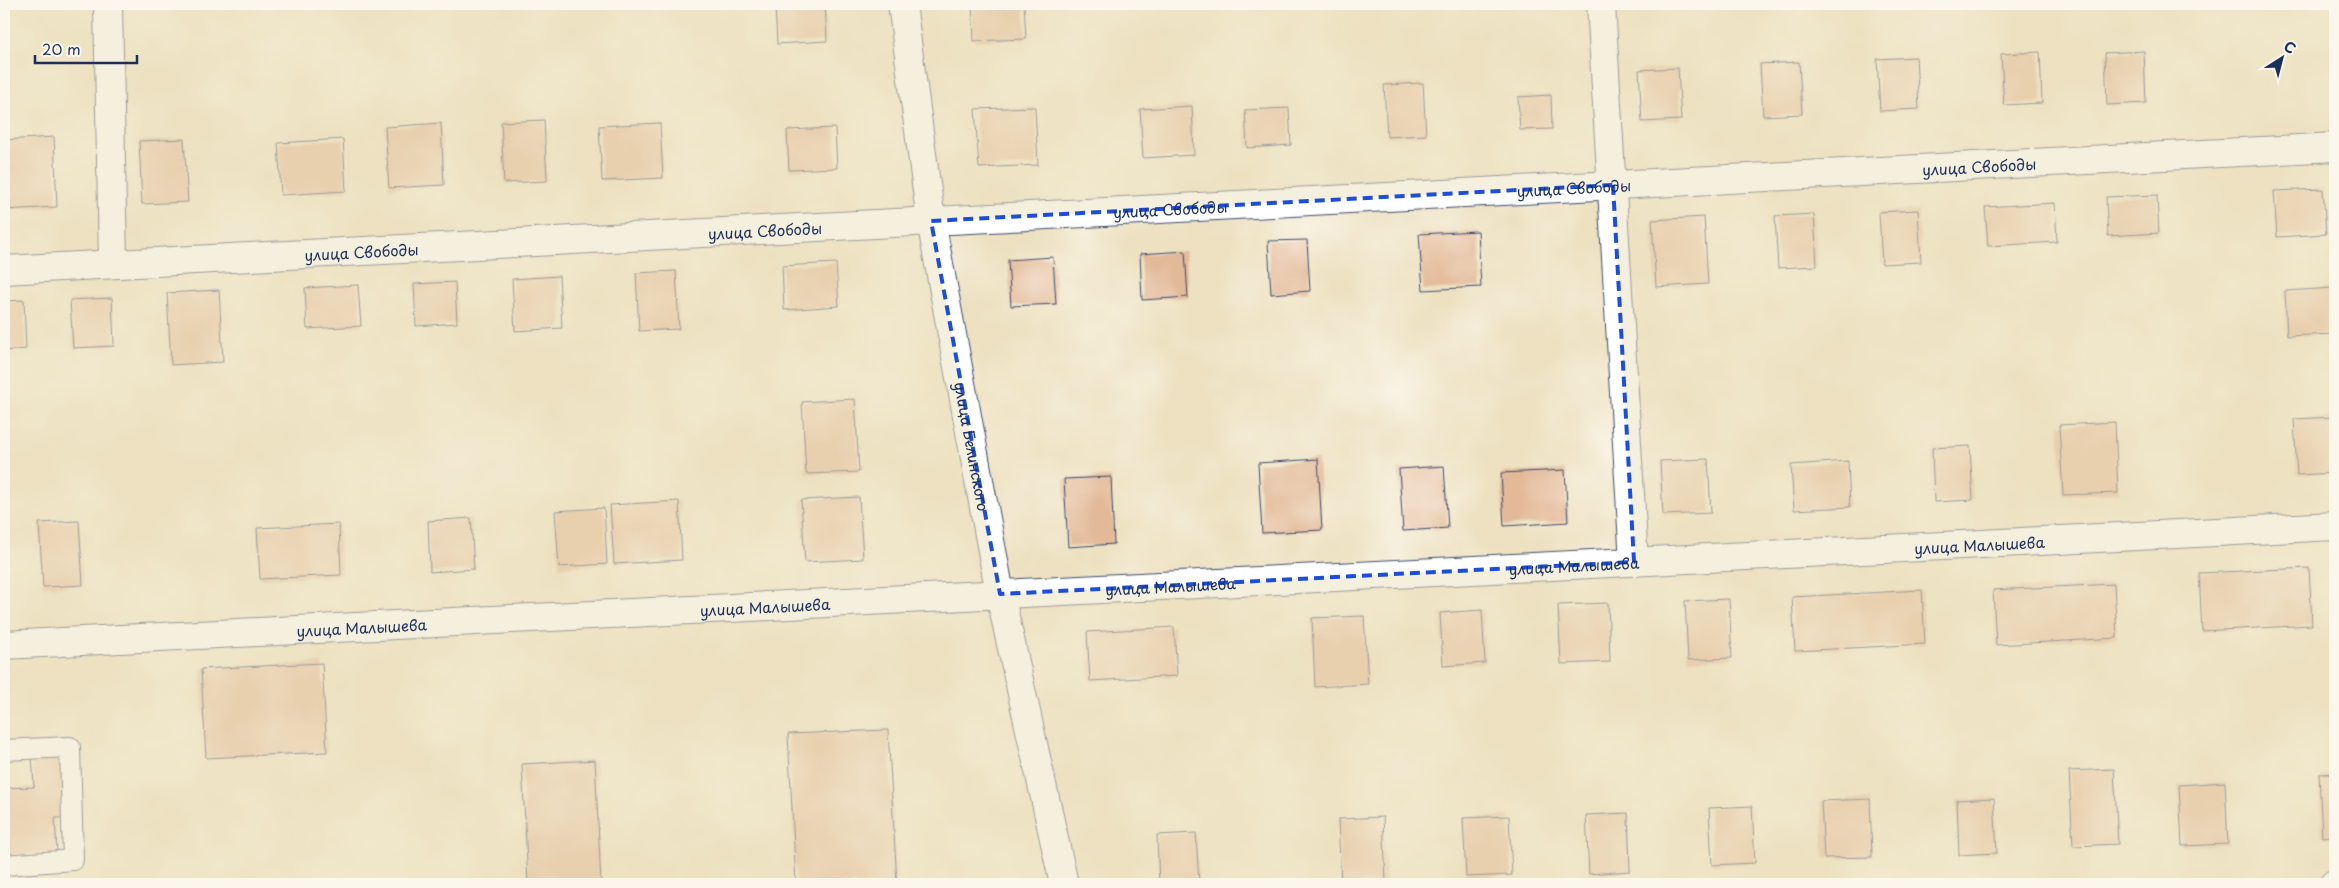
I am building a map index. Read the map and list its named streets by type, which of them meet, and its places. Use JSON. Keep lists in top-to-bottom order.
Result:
{
  "streets": {
    "street": ["улица Свободы", "улица Белинского", "улица Малышева"]
  },
  "crossings": [
    ["улица Свободы", "улица Белинского"],
    ["улица Белинского", "улица Малышева"]
  ],
  "scale_bar": "20 m",
  "north": "top right"
}
